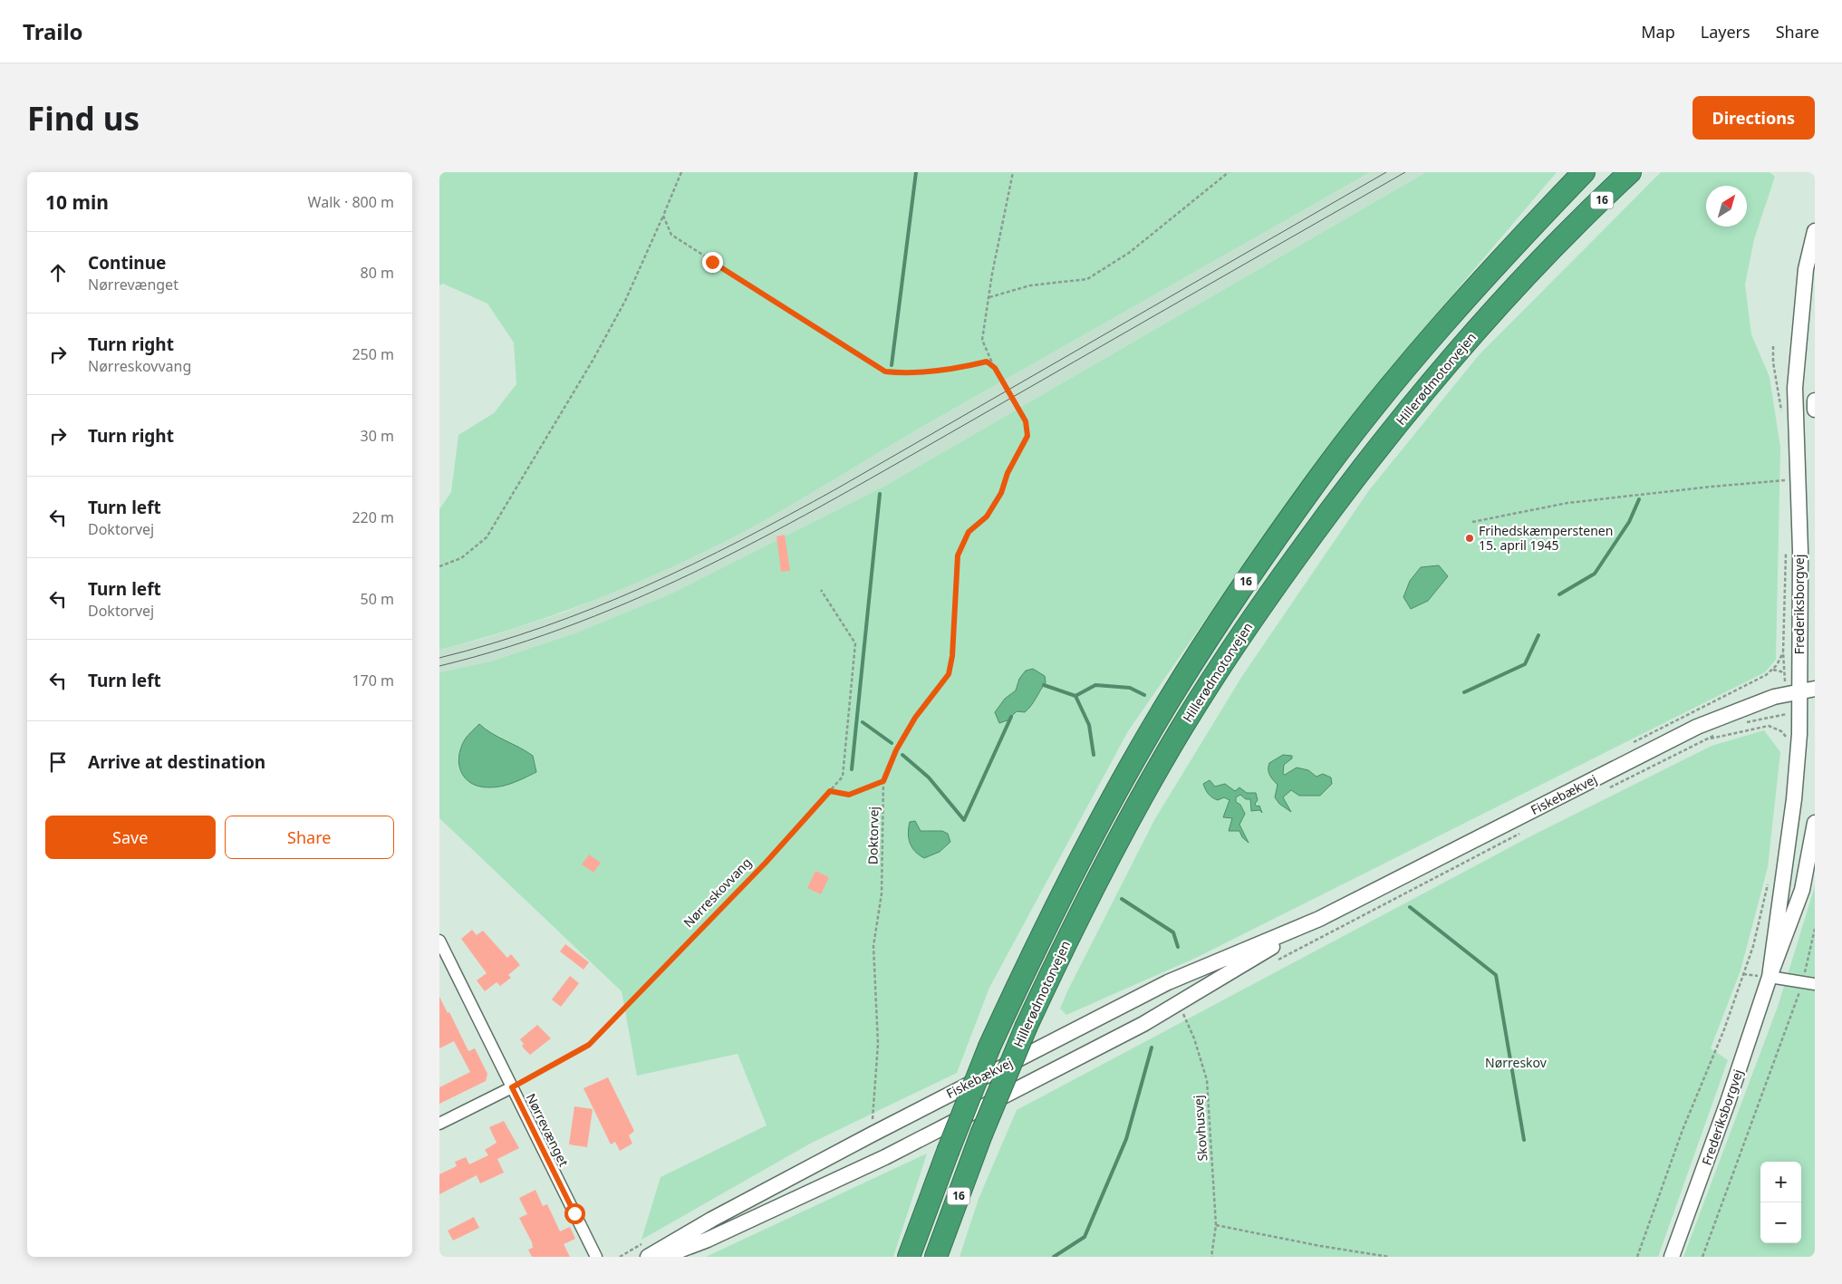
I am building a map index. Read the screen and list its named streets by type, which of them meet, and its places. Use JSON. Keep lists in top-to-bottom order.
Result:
{
  "streets": {
    "highway": ["16", "Hillerødmotorvejen"],
    "street": ["Frederiksborgvej", "Fiskebækvej", "Nørrevænget"],
    "path": ["Doktorvej", "Nørreskovvang", "Skovhusvej"]
  },
  "crossings": [
    ["Frederiksborgvej", "Fiskebækvej"],
    ["Fiskebækvej", "Doktorvej"],
    ["Fiskebækvej", "Skovhusvej"],
    ["Nørreskovvang", "Nørrevænget"]
  ],
  "parks": ["Nørreskov"],
  "places": ["Frihedskæmperstenen 15. april 1945"],
  "north": "top right",
  "page": {
    "header": "Trailo",
    "nav": ["Map", "Layers", "Share"],
    "buttons": [
      "Directions",
      ["Save", "Share"]
    ],
    "title": "Find us",
    "heading": ["10 min", "Walk · 800 m"],
    "list": [
      ["Continue", "Nørrevænget", "80 m"],
      ["Turn right", "Nørreskovvang", "250 m"],
      ["Turn right", "30 m"],
      ["Turn left", "Doktorvej", "220 m"],
      ["Turn left", "Doktorvej", "50 m"],
      ["Turn left", "170 m"],
      "Arrive at destination"
    ],
    "map_buttons": ["+", "−"]
  }
}
